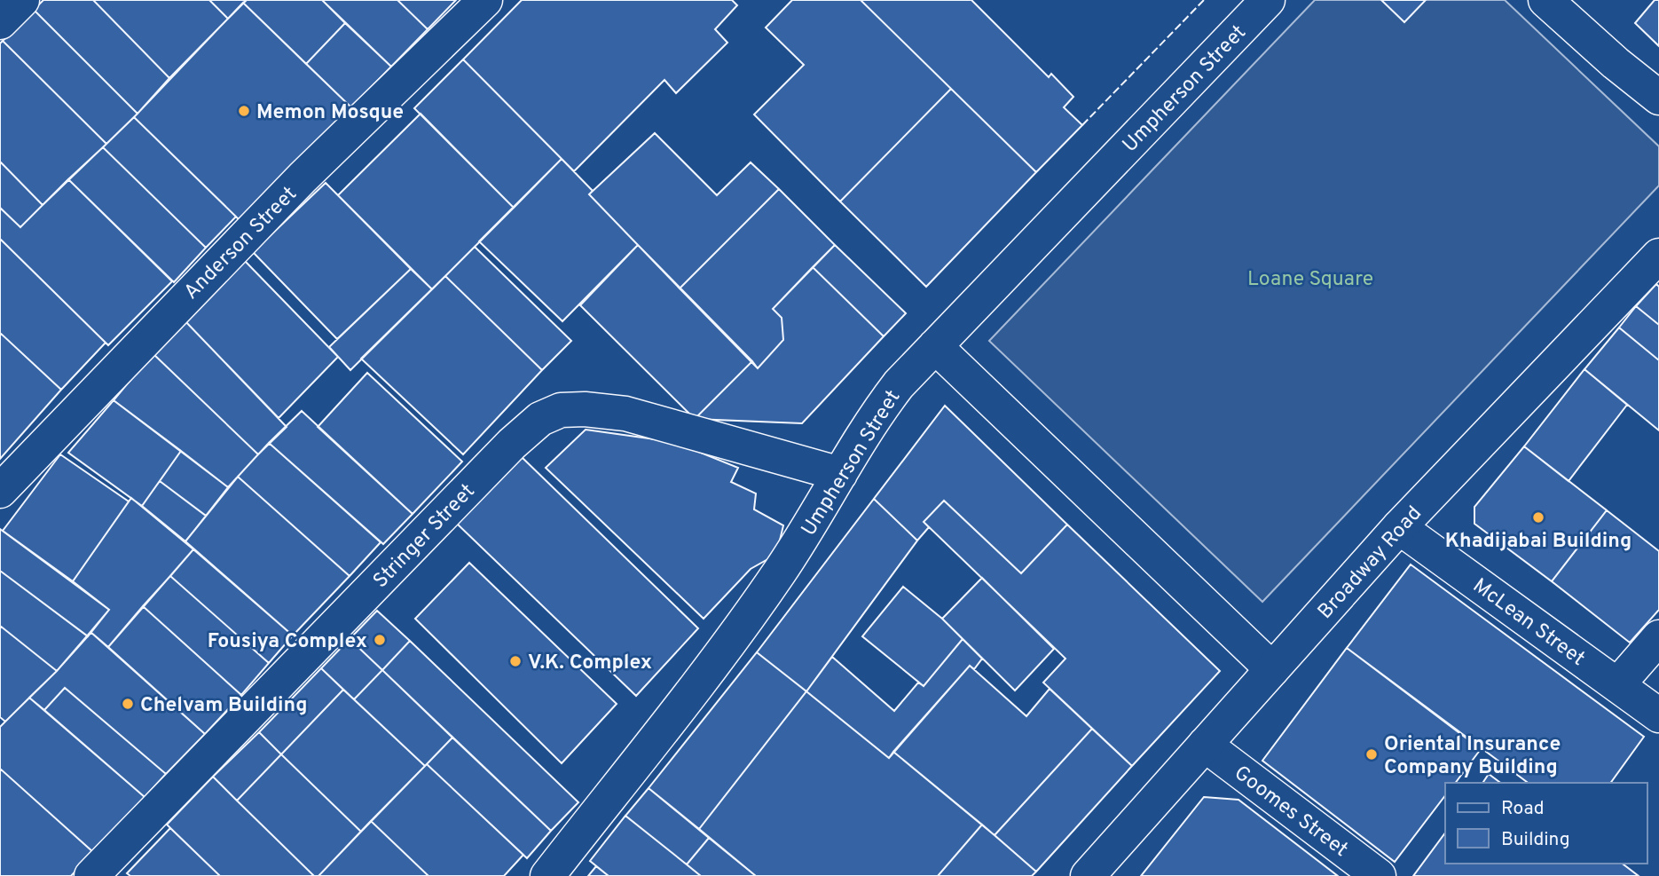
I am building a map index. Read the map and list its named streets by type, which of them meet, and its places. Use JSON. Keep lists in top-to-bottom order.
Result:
{
  "streets": {
    "street": [
      "Umpherson Street",
      "Anderson Street",
      "Stringer Street",
      "Broadway Road",
      "McLean Street",
      "Goomes Street"
    ]
  },
  "crossings": [
    ["Umpherson Street", "Stringer Street"],
    ["Broadway Road", "McLean Street"],
    ["Broadway Road", "Goomes Street"]
  ],
  "parks": ["Loane Square"],
  "places": [
    "Memon Mosque",
    "Khadijabai Building",
    "Fousiya Complex",
    "V.K. Complex",
    "Chelvam Building",
    "Oriental Insurance Company Building"
  ],
  "legend": ["Road", "Building"]
}
